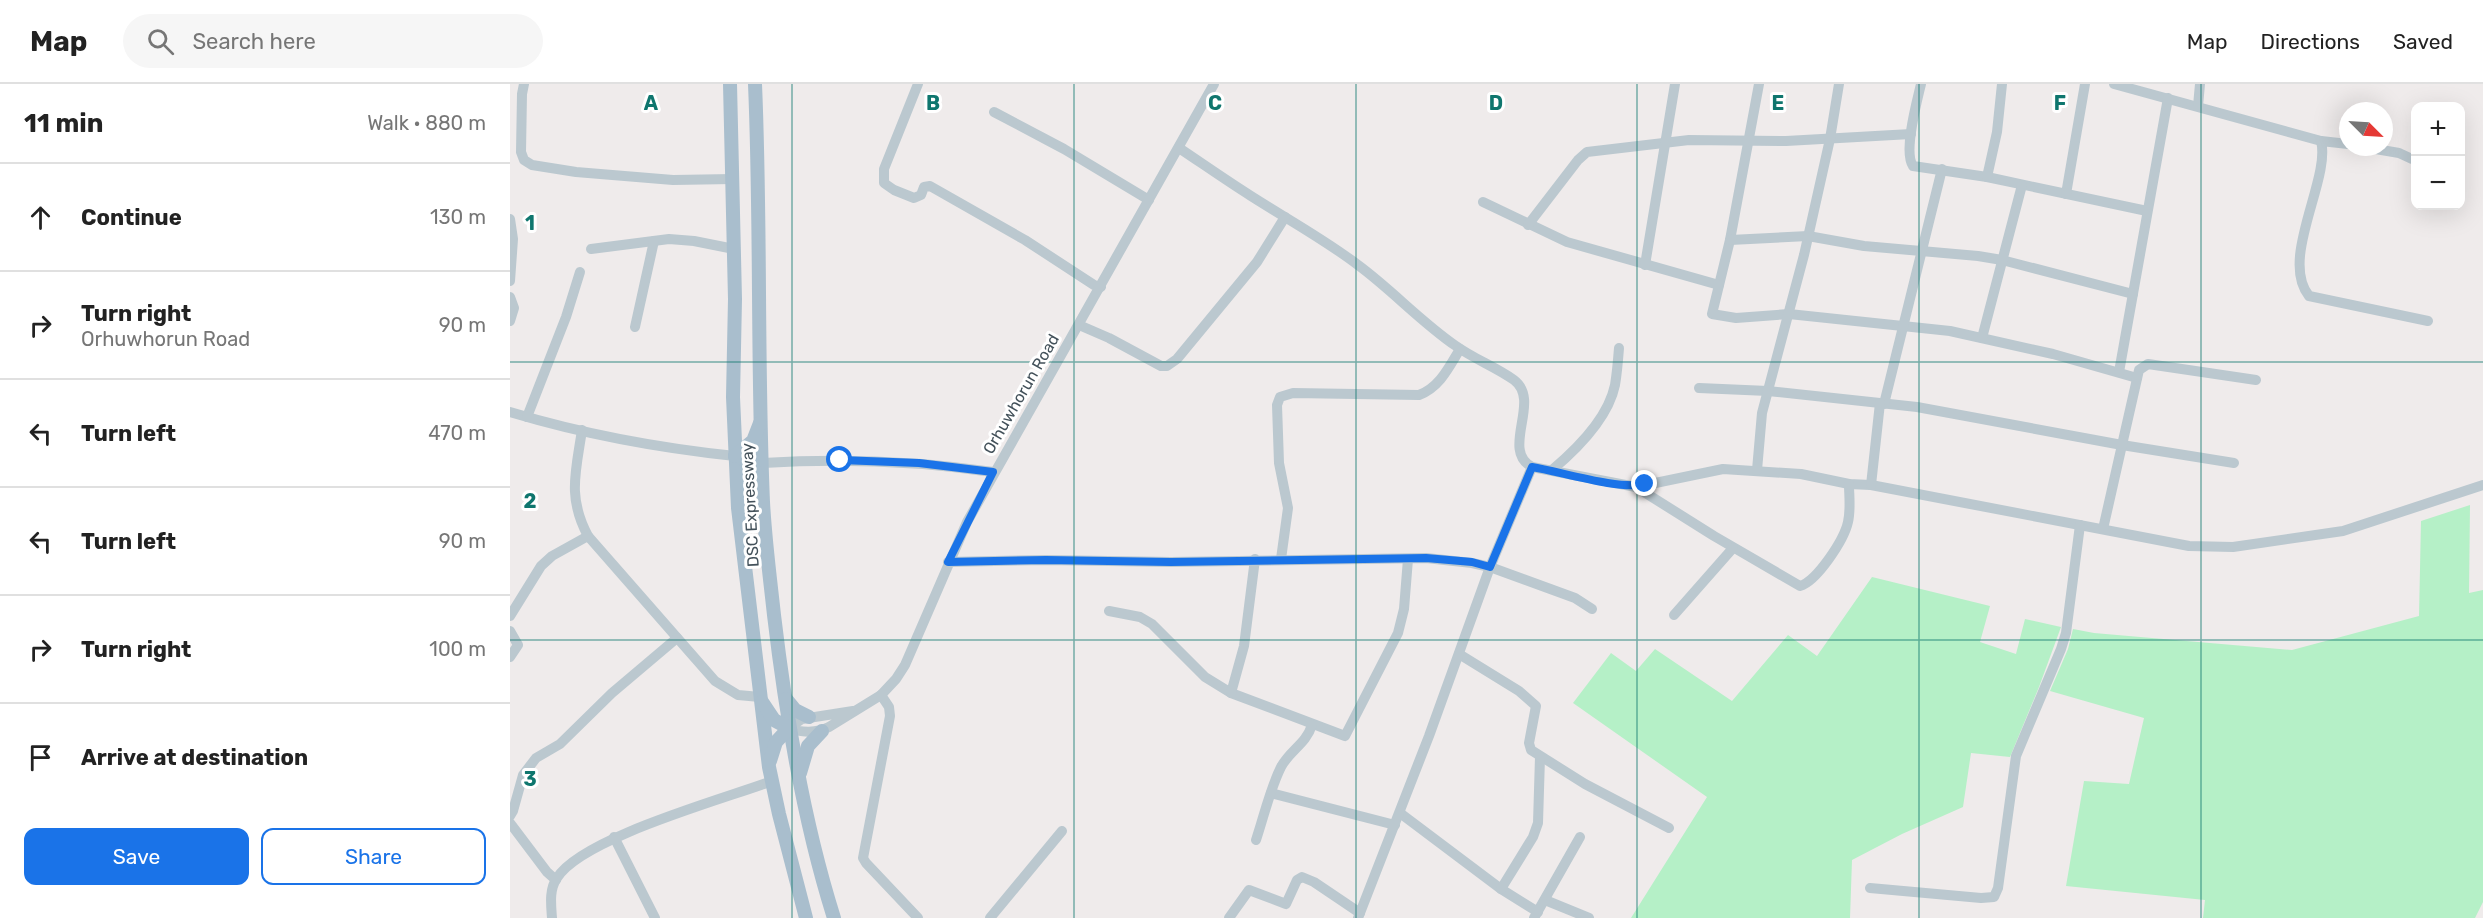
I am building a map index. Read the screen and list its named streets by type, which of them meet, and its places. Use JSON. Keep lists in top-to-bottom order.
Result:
{
  "streets": {
    "main road": ["DSC Expressway"],
    "street": ["Orhuwhorun Road"]
  },
  "north": "bottom right",
  "page": {
    "header": "Map",
    "search": "Search here",
    "nav": ["Map", "Directions", "Saved"],
    "heading": ["11 min", "Walk · 880 m"],
    "map_buttons": ["+", "−"],
    "list": [
      ["Continue", "130 m"],
      ["Turn right", "Orhuwhorun Road", "90 m"],
      ["Turn left", "470 m"],
      ["Turn left", "90 m"],
      ["Turn right", "100 m"],
      "Arrive at destination"
    ],
    "buttons": ["Save", "Share"]
  },
  "grid": {
    "columns": [
      "A",
      "B",
      "C",
      "D",
      "E",
      "F"
    ],
    "rows": ["1", "2", "3"]
  }
}
